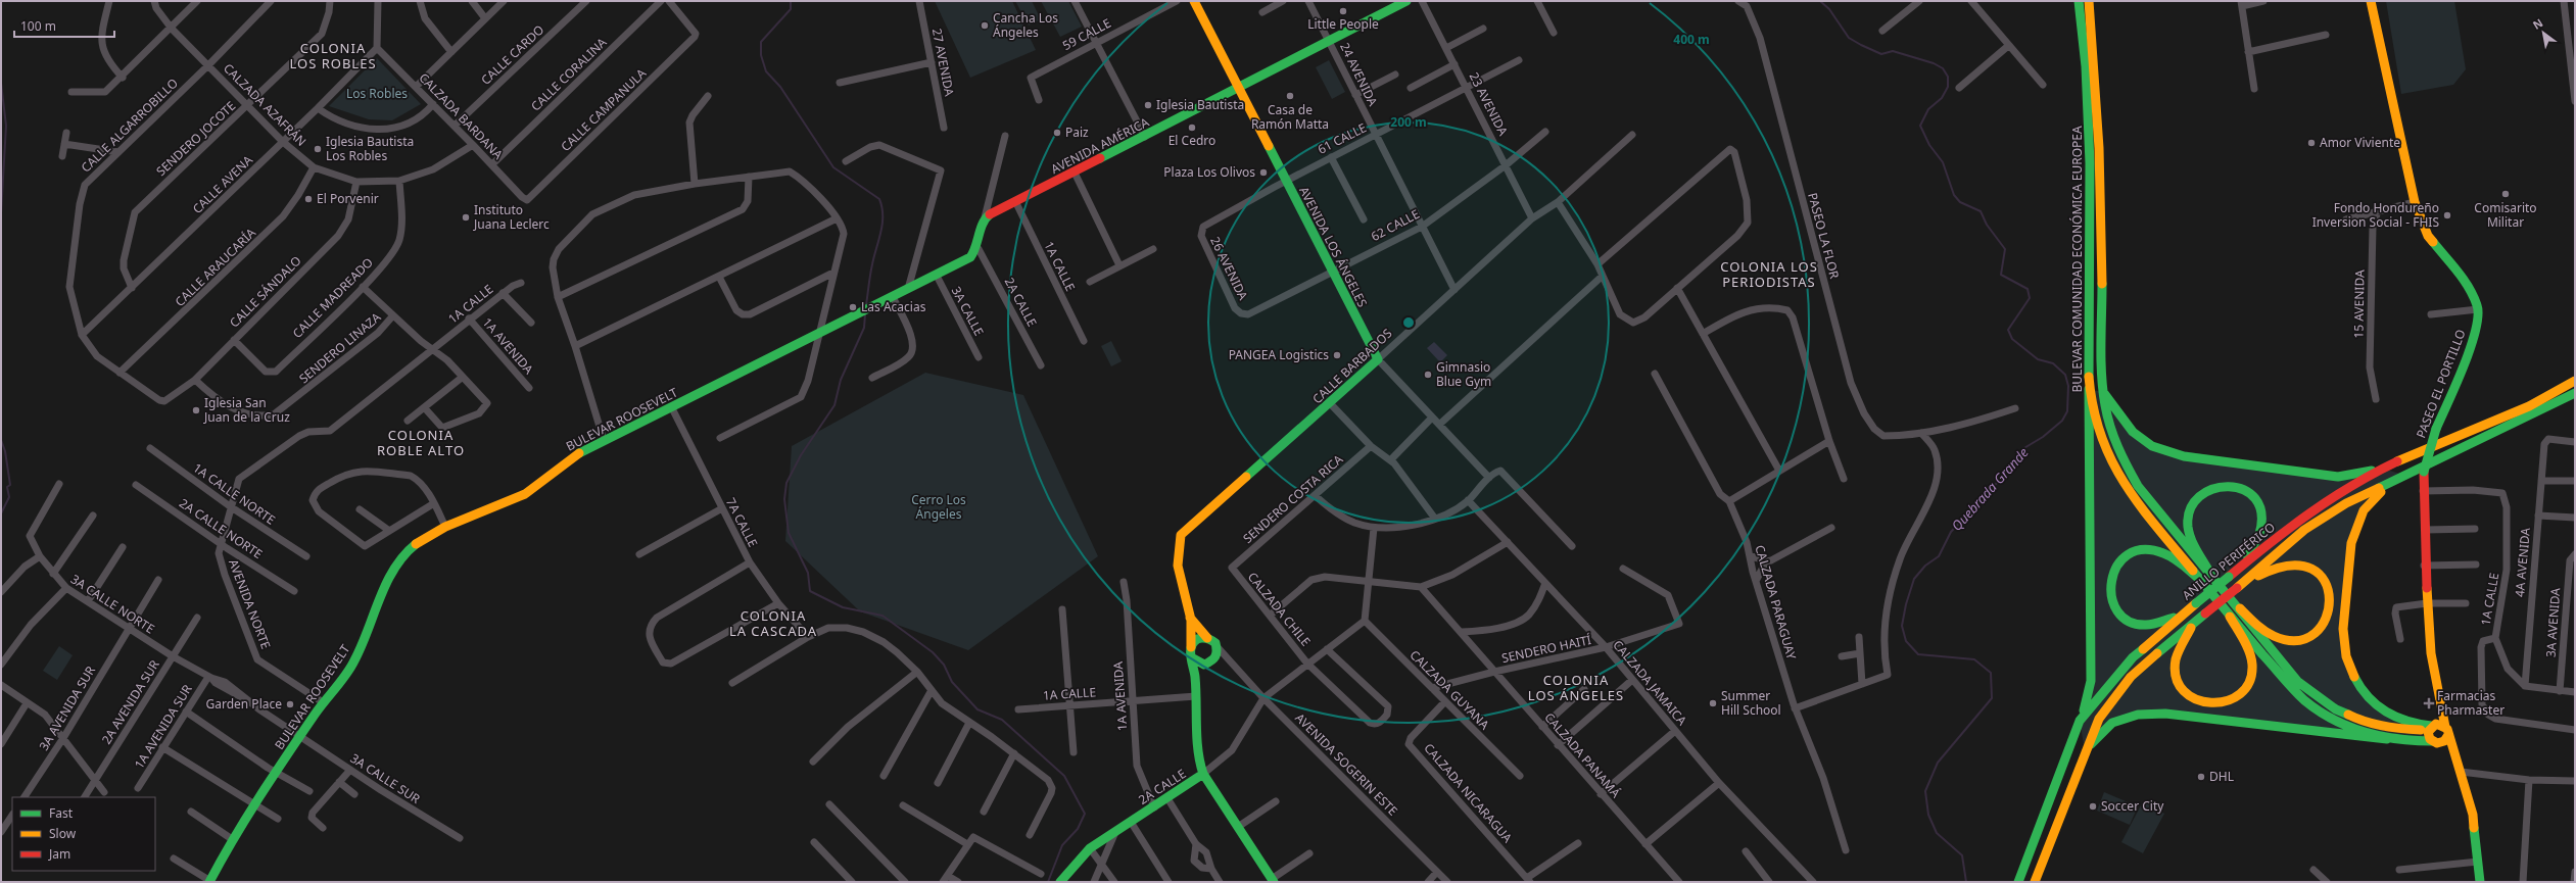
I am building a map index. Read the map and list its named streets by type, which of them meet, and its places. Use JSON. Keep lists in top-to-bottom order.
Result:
{
  "streets": {
    "main road": [
      "AVENIDA AMÉRICA",
      "AVENIDA LOS ÁNGELES",
      "BULEVAR COMUNIDAD ECONÓMICA EUROPEA",
      "2A CALLE",
      "CALLE BARBADOS",
      "PASEO EL PORTILLO",
      "BULEVAR ROOSEVELT",
      "ANILLO PERIFÉRICO"
    ],
    "street": [
      "59 CALLE",
      "CALLE CARDO",
      "27 AVENIDA",
      "CALLE CORALINA",
      "24 AVENIDA",
      "23 AVENIDA",
      "CALZADA AZAFRÁN",
      "CALLE CAMPANULA",
      "CALZADA BARDANA",
      "CALLE ALGARROBILLO",
      "SENDERO JOCOTE",
      "61 CALLE",
      "CALLE AVENA",
      "62 CALLE",
      "PASEO LA FLOR",
      "1A CALLE",
      "CALLE ARAUCARÍA",
      "26 AVENIDA",
      "CALLE SÁNDALO",
      "CALLE MADREADO",
      "15 AVENIDA",
      "3A CALLE",
      "1A AVENIDA",
      "SENDERO LINAZA",
      "1A CALLE NORTE",
      "SENDERO COSTA RICA",
      "7A CALLE",
      "2A CALLE NORTE",
      "4A AVENIDA",
      "CALZADA PARAGUAY",
      "3A CALLE NORTE",
      "AVENIDA NORTE",
      "CALZADA CHILE",
      "3A AVENIDA",
      "SENDERO HAITÍ",
      "CALZADA JAMAICA",
      "CALZADA GUYANA",
      "2A AVENIDA SUR",
      "3A AVENIDA SUR",
      "1A AVENIDA SUR",
      "CALZADA PANAMÁ",
      "AVENIDA SOGERIN ESTE",
      "3A CALLE SUR",
      "CALZADA NICARAGUA"
    ]
  },
  "crossings": [
    ["CALLE CARDO", "CALZADA BARDANA"],
    ["CALLE CORALINA", "CALZADA BARDANA"],
    ["24 AVENIDA", "61 CALLE"],
    ["24 AVENIDA", "AVENIDA AMÉRICA"],
    ["24 AVENIDA", "62 CALLE"],
    ["24 AVENIDA", "CALLE BARBADOS"],
    ["23 AVENIDA", "61 CALLE"],
    ["23 AVENIDA", "62 CALLE"],
    ["23 AVENIDA", "CALLE BARBADOS"],
    ["CALZADA AZAFRÁN", "CALZADA BARDANA"],
    ["CALZADA AZAFRÁN", "CALLE ALGARROBILLO"],
    ["CALZADA AZAFRÁN", "SENDERO JOCOTE"],
    ["CALZADA AZAFRÁN", "CALLE AVENA"],
    ["CALZADA AZAFRÁN", "CALLE ARAUCARÍA"],
    ["CALZADA AZAFRÁN", "CALLE SÁNDALO"],
    ["CALZADA AZAFRÁN", "CALLE MADREADO"],
    ["CALLE CAMPANULA", "CALZADA BARDANA"],
    ["CALZADA BARDANA", "CALLE AVENA"],
    ["CALLE ALGARROBILLO", "CALLE AVENA"],
    ["CALLE ALGARROBILLO", "CALLE ARAUCARÍA"],
    ["CALLE ALGARROBILLO", "CALLE SÁNDALO"],
    ["SENDERO JOCOTE", "CALLE AVENA"],
    ["61 CALLE", "AVENIDA LOS ÁNGELES"],
    ["61 CALLE", "26 AVENIDA"],
    ["AVENIDA AMÉRICA", "AVENIDA LOS ÁNGELES"],
    ["AVENIDA AMÉRICA", "1A CALLE"],
    ["62 CALLE", "AVENIDA LOS ÁNGELES"],
    ["62 CALLE", "26 AVENIDA"],
    ["AVENIDA LOS ÁNGELES", "CALLE BARBADOS"],
    ["BULEVAR COMUNIDAD ECONÓMICA EUROPEA", "PASEO EL PORTILLO"],
    ["1A CALLE", "1A AVENIDA"],
    ["1A CALLE", "PASEO EL PORTILLO"],
    ["1A CALLE", "AVENIDA NORTE"],
    ["CALLE SÁNDALO", "CALLE MADREADO"],
    ["CALLE SÁNDALO", "SENDERO LINAZA"],
    ["2A CALLE", "1A AVENIDA"],
    ["2A CALLE", "BULEVAR ROOSEVELT"],
    ["2A CALLE", "AVENIDA SOGERIN ESTE"],
    ["3A CALLE", "BULEVAR ROOSEVELT"],
    ["BULEVAR ROOSEVELT", "7A CALLE"],
    ["BULEVAR ROOSEVELT", "3A CALLE NORTE"],
    ["BULEVAR ROOSEVELT", "AVENIDA NORTE"],
    ["BULEVAR ROOSEVELT", "3A CALLE SUR"],
    ["1A CALLE NORTE", "AVENIDA NORTE"],
    ["SENDERO COSTA RICA", "CALZADA CHILE"],
    ["2A CALLE NORTE", "AVENIDA NORTE"],
    ["3A CALLE NORTE", "2A AVENIDA SUR"],
    ["3A CALLE NORTE", "3A AVENIDA SUR"],
    ["3A CALLE NORTE", "1A AVENIDA SUR"],
    ["3A CALLE NORTE", "3A CALLE SUR"],
    ["SENDERO HAITÍ", "CALZADA JAMAICA"],
    ["SENDERO HAITÍ", "CALZADA GUYANA"],
    ["SENDERO HAITÍ", "CALZADA PANAMÁ"],
    ["CALZADA GUYANA", "CALZADA NICARAGUA"]
  ],
  "districts": [
    "COLONIA LOS ROBLES",
    "COLONIA LOS PERIODISTAS",
    "COLONIA ROBLE ALTO",
    "COLONIA LA CASCADA",
    "COLONIA LOS ÁNGELES"
  ],
  "water": ["Quebrada Grande"],
  "parks": ["Los Robles", "Cerro Los Ángeles"],
  "places": {
    "other": [
      "Little People",
      "Cancha Los Ángeles",
      "Casa de Ramón Matta",
      "Iglesia Bautista",
      "El Cedro",
      "Paiz",
      "Amor Viviente",
      "Iglesia Bautista Los Robles",
      "Plaza Los Olivos",
      "Comisarito Militar",
      "El Porvenir",
      "Fondo Hondureño Inversion Social - FHIS",
      "Instituto Juana Leclerc",
      "Las Acacias",
      "PANGEA Logistics",
      "Gimnasio Blue Gym",
      "Iglesia San Juan de la Cruz",
      "Summer Hill School",
      "Garden Place",
      "DHL",
      "Soccer City"
    ],
    "health": ["Farmacias Pharmaster"]
  },
  "legend": ["Fast", "Slow", "Jam"],
  "scale_bar": "100 m",
  "north": "top left",
  "rings": ["400 m", "200 m"]
}
